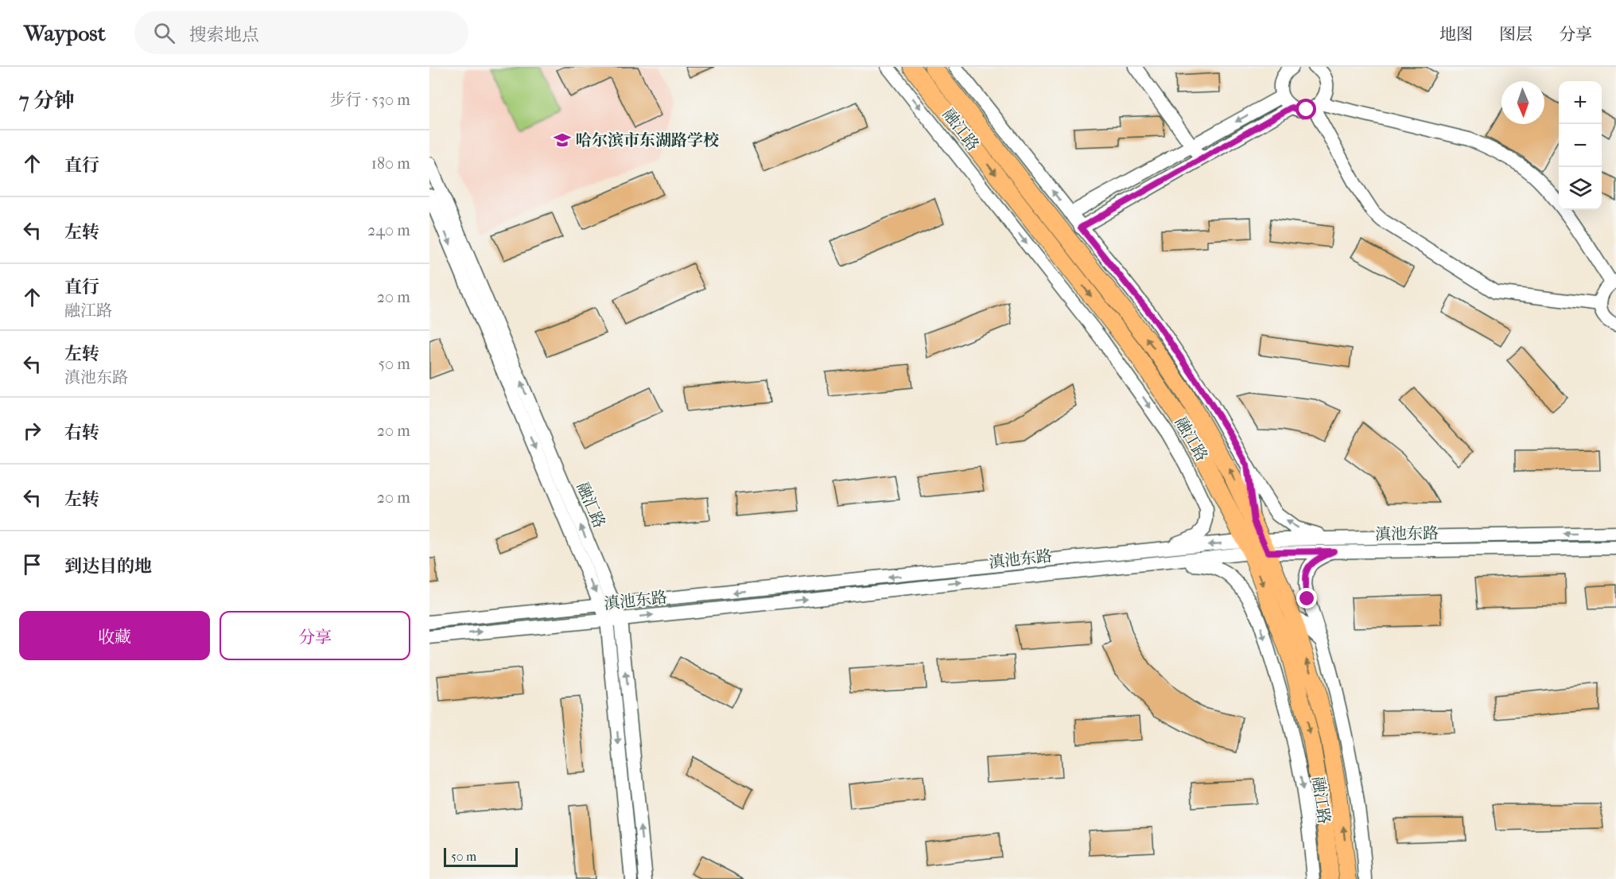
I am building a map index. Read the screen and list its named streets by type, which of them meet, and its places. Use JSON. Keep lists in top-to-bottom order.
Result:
{
  "streets": {
    "main road": ["融江路"],
    "street": ["融汇路", "滇池东路"]
  },
  "crossings": [
    ["融江路", "滇池东路"],
    ["融汇路", "滇池东路"]
  ],
  "places": {
    "school or university": ["哈尔滨市东湖路学校"]
  },
  "scale_bar": "50 m",
  "north": "bottom",
  "page": {
    "header": "Waypost",
    "search": "搜索地点",
    "nav": ["地图", "图层", "分享"],
    "heading": ["7 分钟", "步行 · 530 m"],
    "map_buttons": ["+", "−"],
    "list": [
      ["直行", "180 m"],
      ["左转", "240 m"],
      ["直行", "融江路", "20 m"],
      ["左转", "滇池东路", "50 m"],
      ["右转", "20 m"],
      ["左转", "20 m"],
      "到达目的地"
    ],
    "buttons": ["收藏", "分享"],
    "scale": "50 m"
  }
}
